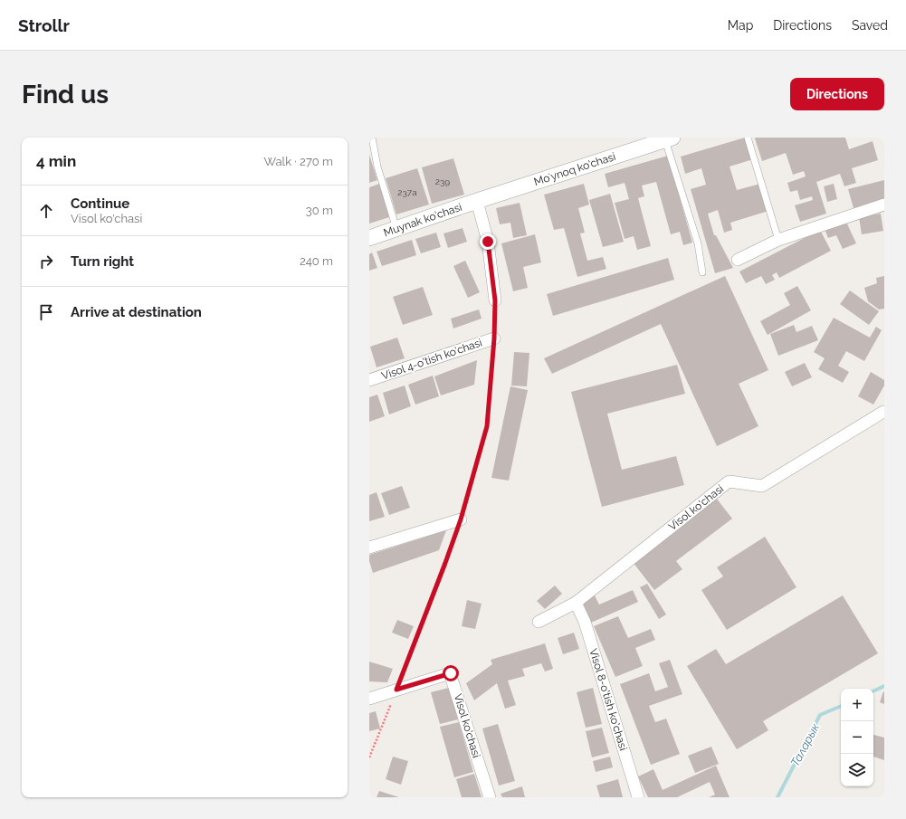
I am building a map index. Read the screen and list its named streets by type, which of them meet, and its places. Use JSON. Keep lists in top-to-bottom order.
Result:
{
  "streets": {
    "street": [
      "Moʻynoq ko'chasi",
      "Muynak ko'chasi",
      "Visol 4-o'tish ko'chasi",
      "Visol ko'chasi",
      "Visol 8-o'tish ko'chasi"
    ]
  },
  "crossings": [
    ["Moʻynoq ko'chasi", "Muynak ko'chasi"],
    ["Visol ko'chasi", "Visol 8-o'tish ko'chasi"]
  ],
  "water": ["Таларык"],
  "house_numbers": ["239", "237a"],
  "page": {
    "header": "Strollr",
    "nav": ["Map", "Directions", "Saved"],
    "buttons": "Directions",
    "title": "Find us",
    "heading": ["4 min", "Walk · 270 m"],
    "list": [
      ["Continue", "Visol ko'chasi", "30 m"],
      ["Turn right", "240 m"],
      "Arrive at destination"
    ],
    "map_buttons": ["+", "−"]
  }
}
